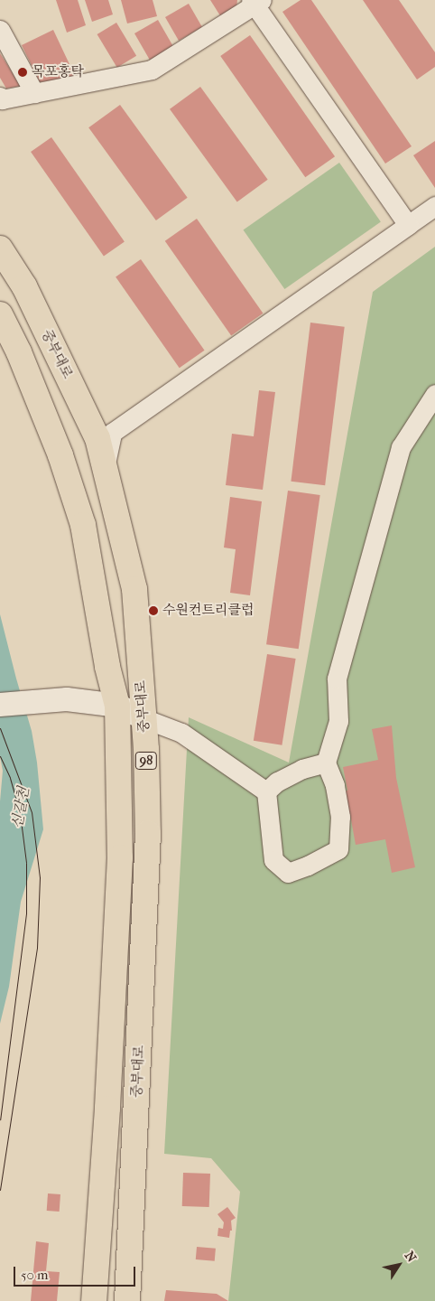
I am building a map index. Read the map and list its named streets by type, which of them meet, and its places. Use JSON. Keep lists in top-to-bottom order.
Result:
{
  "streets": {
    "main road": ["중부대로", "98"]
  },
  "water": ["신갈천"],
  "places": ["목포홍탁", "수원컨트리클럽"],
  "scale_bar": "50 m",
  "north": "top right"
}
